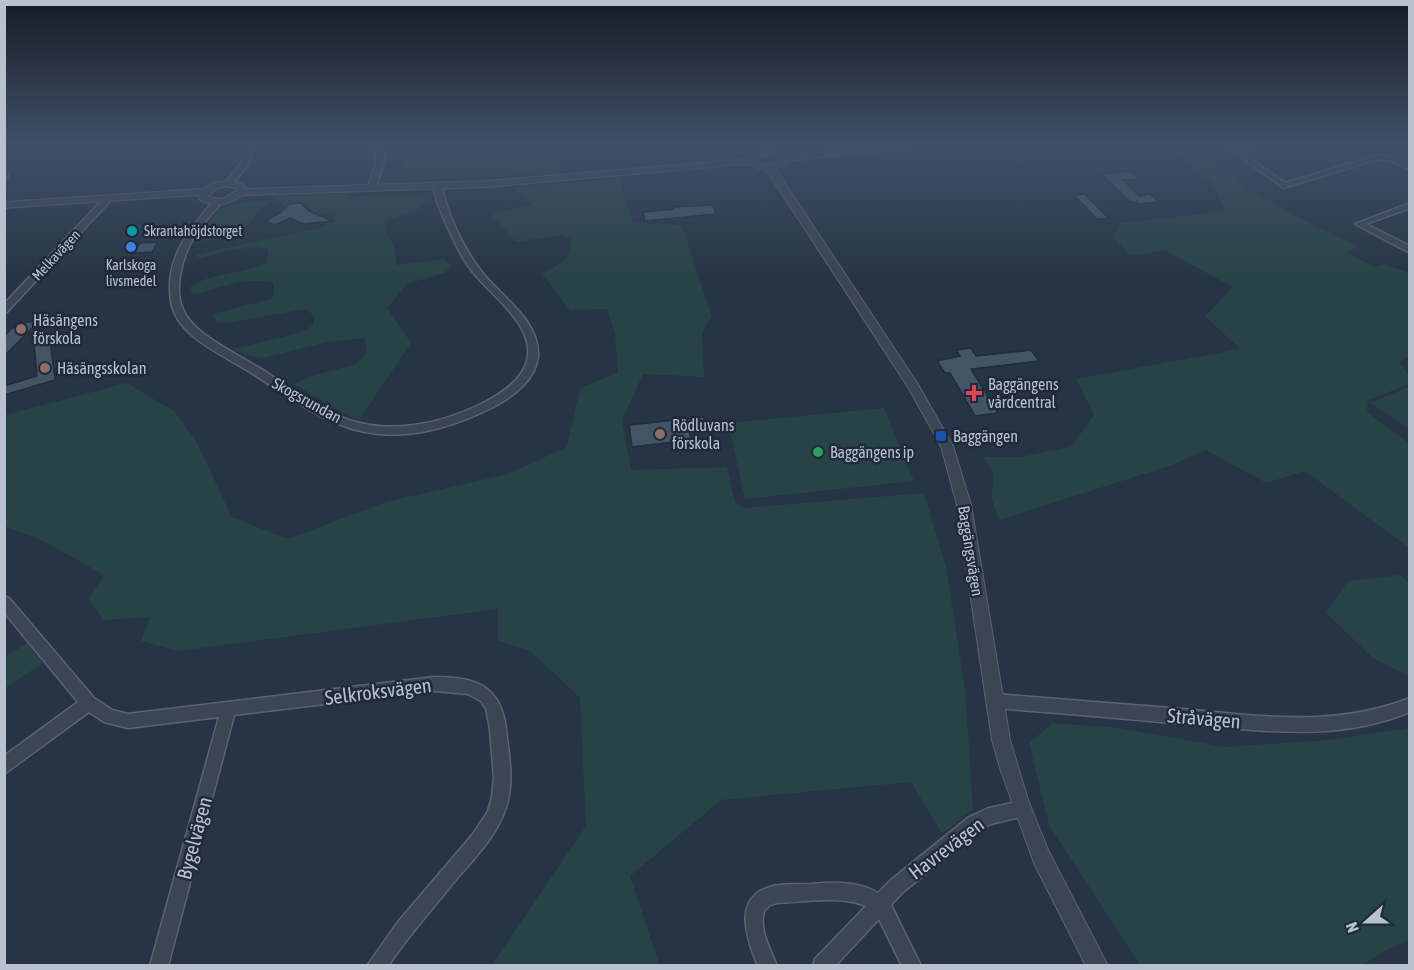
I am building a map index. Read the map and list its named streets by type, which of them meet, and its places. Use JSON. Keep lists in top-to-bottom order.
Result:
{
  "streets": {
    "street": [
      "Melkavägen",
      "Skogsrundan",
      "Baggängsvägen",
      "Selkroksvägen",
      "Stråvägen",
      "Bygelvägen",
      "Havrevägen"
    ]
  },
  "crossings": [
    ["Baggängsvägen", "Stråvägen"],
    ["Baggängsvägen", "Havrevägen"],
    ["Selkroksvägen", "Bygelvägen"]
  ],
  "places": {
    "other": [
      "Skrantahöjdstorget",
      "Karlskoga livsmedel",
      "Häsängens förskola",
      "Häsängsskolan",
      "Rödluvans förskola",
      "Baggängens ip"
    ],
    "health": ["Baggängens vårdcentral"],
    "transit": ["Baggängen"]
  },
  "north": "left"
}
